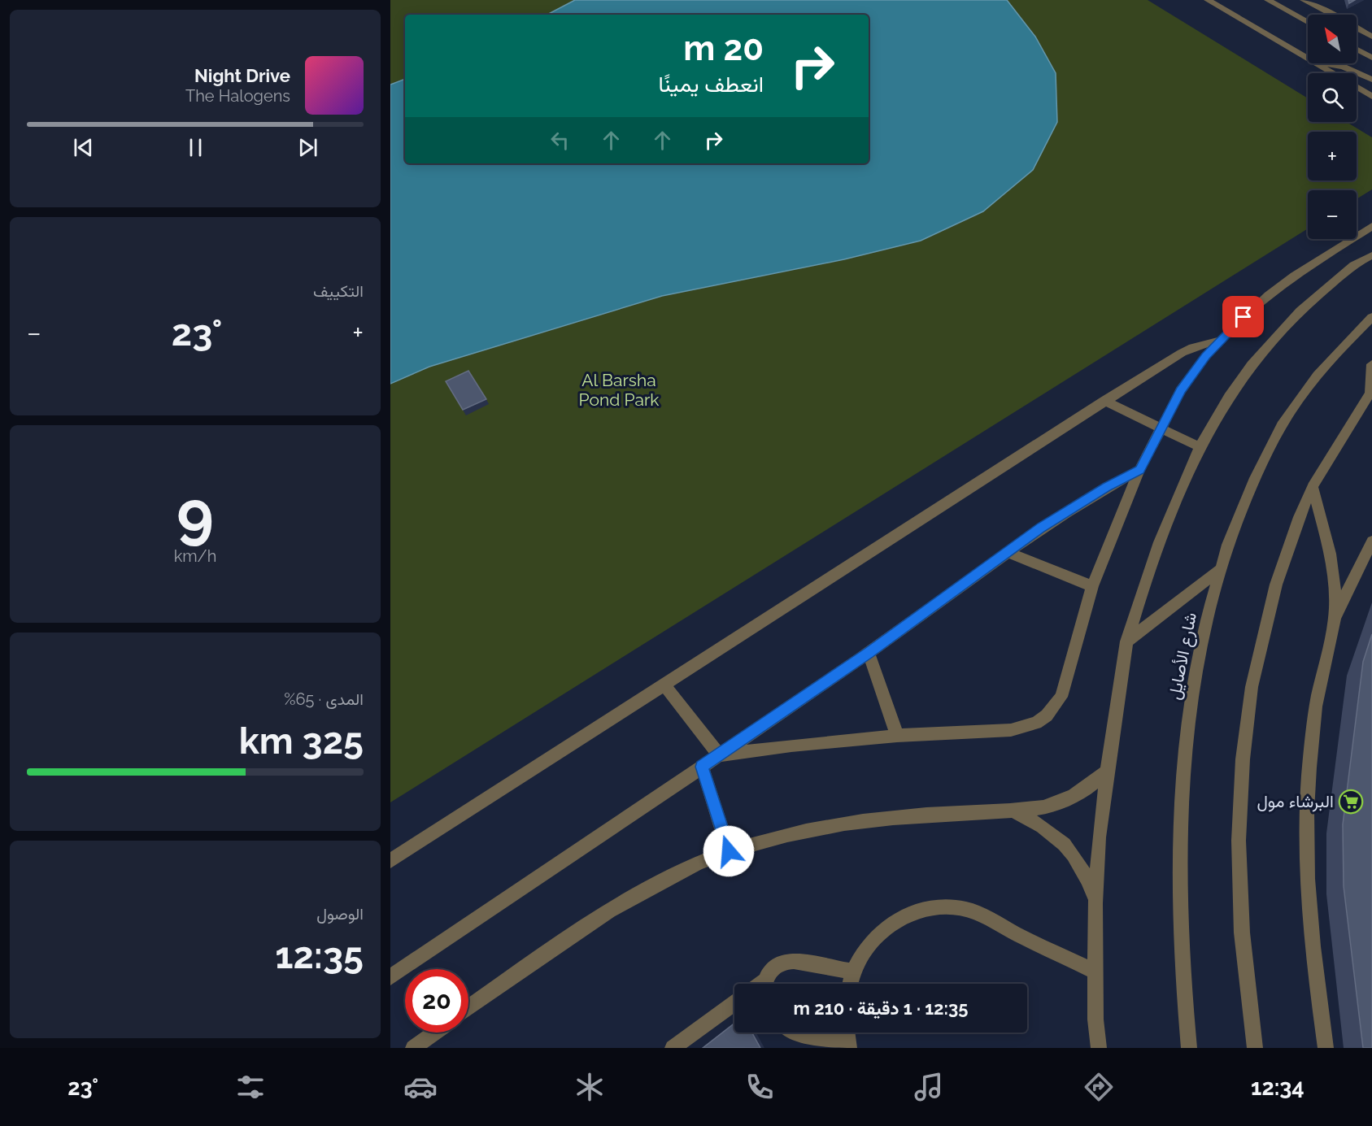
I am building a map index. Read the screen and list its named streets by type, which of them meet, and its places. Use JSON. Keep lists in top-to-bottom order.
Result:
{
  "streets": {
    "street": ["شارع الأصايل"]
  },
  "parks": ["Al Barsha Pond Park"],
  "places": {
    "supermarket": ["البرشاء مول"]
  },
  "north": "top left",
  "page": {
    "map_buttons": ["+", "−"],
    "turn": ["20 m", "انعطف يمينًا"],
    "song": ["Night Drive", "The Halogens"],
    "tile": [
      "التكييف",
      ["9", "km/h"],
      ["المدى · 65%", "325 km"],
      ["الوصول", "12:35"]
    ],
    "heat": ["−", "23°", "+"],
    "limit": "20",
    "trip": "12:35 · 1 دقيقة · 210 m",
    "tabs": ["12:34", "23°"]
  }
}
